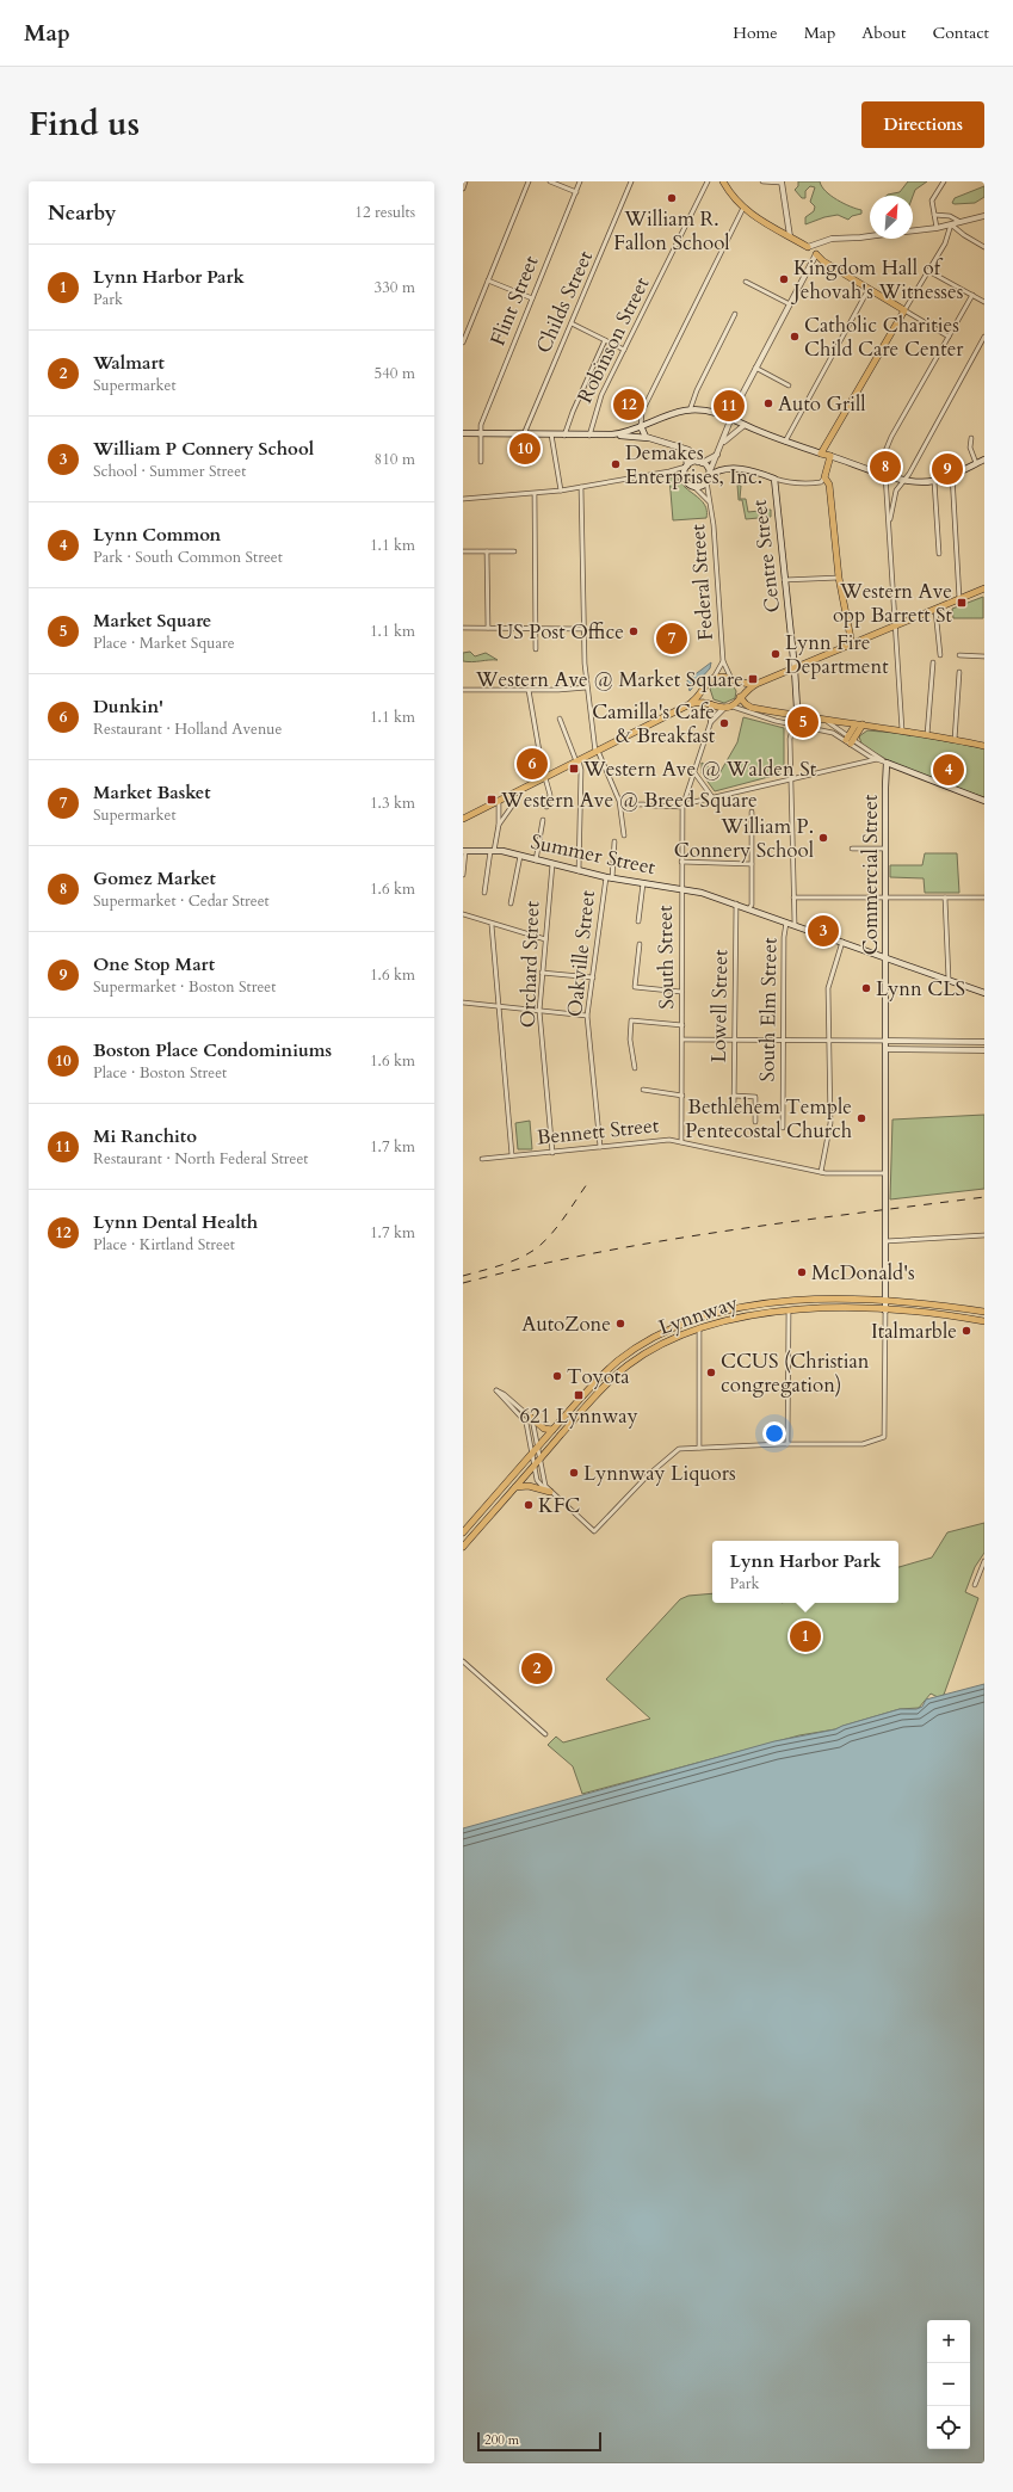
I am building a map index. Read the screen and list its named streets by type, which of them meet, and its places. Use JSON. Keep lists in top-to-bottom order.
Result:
{
  "streets": {
    "main road": [
      "Centre Street",
      "Summer Street",
      "Commercial Street",
      "Lynnway"
    ],
    "street": [
      "Flint Street",
      "Childs Street",
      "Robinson Street",
      "Federal Street",
      "Oakville Street",
      "South Street",
      "Orchard Street",
      "Lowell Street",
      "South Elm Street",
      "Bennett Street"
    ]
  },
  "crossings": [
    ["Federal Street", "South Street"],
    ["Summer Street", "Commercial Street"],
    ["Summer Street", "Oakville Street"],
    ["Summer Street", "South Street"],
    ["Summer Street", "Orchard Street"],
    ["Summer Street", "Lowell Street"],
    ["Summer Street", "South Elm Street"],
    ["Commercial Street", "Bennett Street"],
    ["Commercial Street", "Lynnway"],
    ["Oakville Street", "Bennett Street"],
    ["South Street", "Bennett Street"],
    ["Orchard Street", "Bennett Street"]
  ],
  "places": {
    "other": [
      "William R. Fallon School",
      "Kingdom Hall of Jehovah's Witnesses",
      "Catholic Charities Child Care Center",
      "Auto Grill",
      "Demakes Enterprises, Inc.",
      "US Post Office",
      "Lynn Fire Department",
      "Camilla's Cafe & Breakfast",
      "William P. Connery School",
      "Lynn CLS",
      "Bethlehem Temple Pentecostal Church",
      "McDonald's",
      "AutoZone",
      "Italmarble",
      "CCUS (Christian congregation)",
      "Toyota",
      "Lynnway Liquors",
      "KFC"
    ],
    "transit": [
      "Western Ave opp Barrett St",
      "Western Ave @ Market Square",
      "Western Ave @ Walden St",
      "Western Ave @ Breed Square",
      "621 Lynnway"
    ]
  },
  "scale_bar": "200 m",
  "north": "top right",
  "page": {
    "header": "Map",
    "nav": [
      "Home",
      "Map",
      "About",
      "Contact"
    ],
    "title": "Find us",
    "buttons": "Directions",
    "heading": ["Nearby", "12 results"],
    "list": [
      {
        "mark": "1",
        "name": "Lynn Harbor Park",
        "note": "Park",
        "value": "330 m"
      },
      {
        "mark": "2",
        "name": "Walmart",
        "note": "Supermarket",
        "value": "540 m"
      },
      {
        "mark": "3",
        "name": "William P Connery School",
        "note": "School · Summer Street",
        "value": "810 m"
      },
      {
        "mark": "4",
        "name": "Lynn Common",
        "note": "Park · South Common Street",
        "value": "1.1 km"
      },
      {
        "mark": "5",
        "name": "Market Square",
        "note": "Place · Market Square",
        "value": "1.1 km"
      },
      {
        "mark": "6",
        "name": "Dunkin'",
        "note": "Restaurant · Holland Avenue",
        "value": "1.1 km"
      },
      {
        "mark": "7",
        "name": "Market Basket",
        "note": "Supermarket",
        "value": "1.3 km"
      },
      {
        "mark": "8",
        "name": "Gomez Market",
        "note": "Supermarket · Cedar Street",
        "value": "1.6 km"
      },
      {
        "mark": "9",
        "name": "One Stop Mart",
        "note": "Supermarket · Boston Street",
        "value": "1.6 km"
      },
      {
        "mark": "10",
        "name": "Boston Place Condominiums",
        "note": "Place · Boston Street",
        "value": "1.6 km"
      },
      {
        "mark": "11",
        "name": "Mi Ranchito",
        "note": "Restaurant · North Federal Street",
        "value": "1.7 km"
      },
      {
        "mark": "12",
        "name": "Lynn Dental Health",
        "note": "Place · Kirtland Street",
        "value": "1.7 km"
      }
    ],
    "pins": [
      "12",
      "11",
      "10",
      "8",
      "9",
      "7",
      "5",
      "6",
      "4",
      "3",
      "1",
      "2"
    ],
    "popup": ["Lynn Harbor Park", "Park"],
    "map_buttons": ["+", "−"],
    "scale": "200 m"
  }
}
